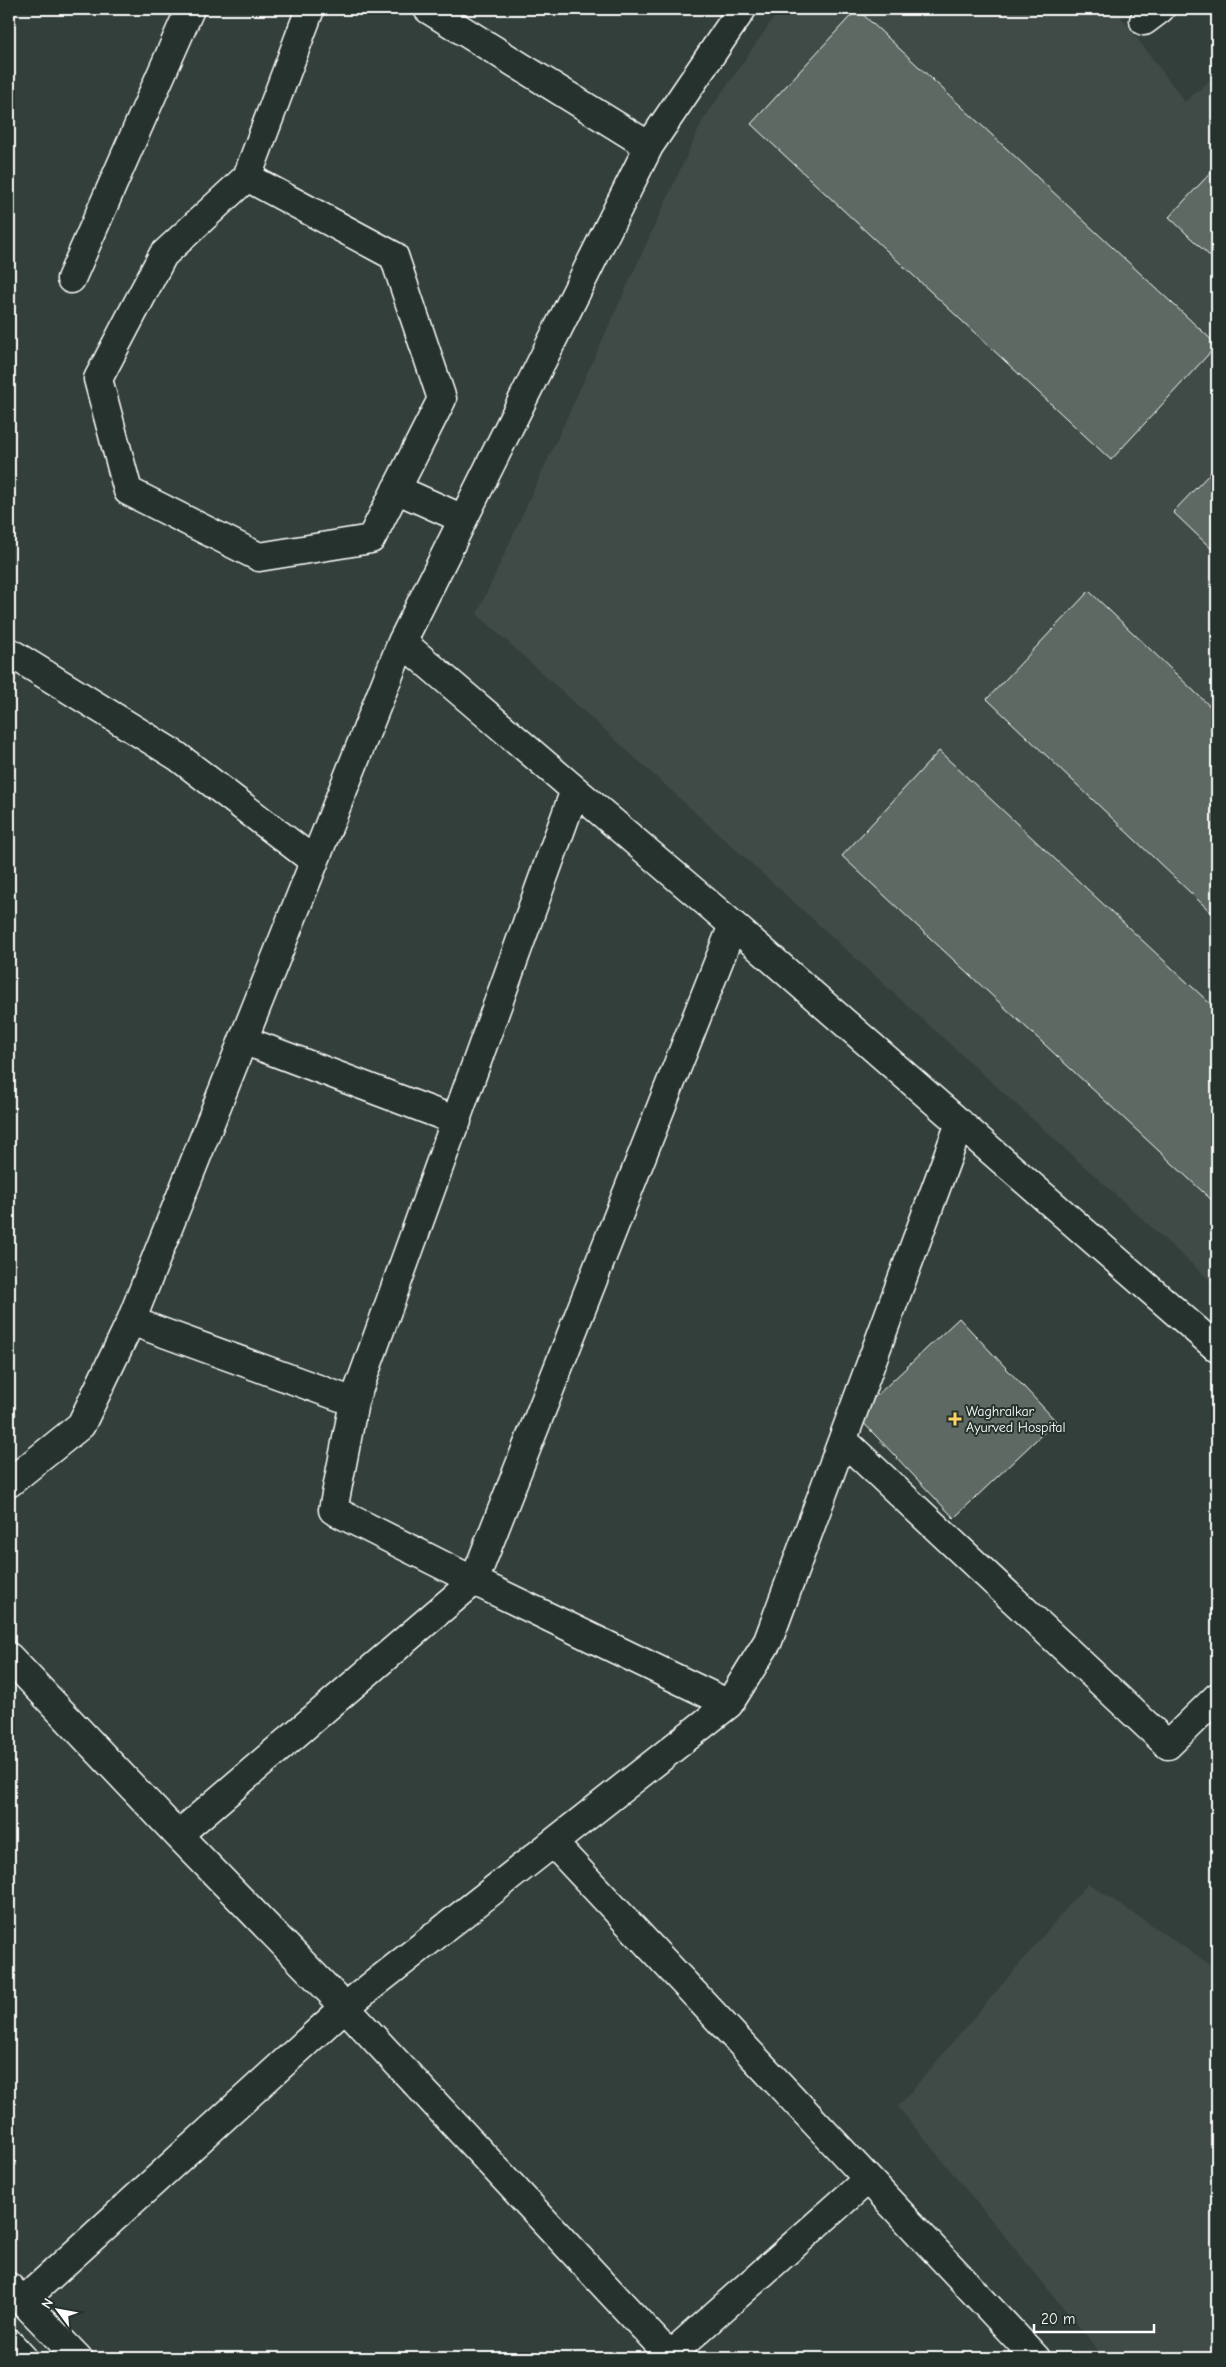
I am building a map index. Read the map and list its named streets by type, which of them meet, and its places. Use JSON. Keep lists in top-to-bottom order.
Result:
{
  "places": {
    "health": ["Waghralkar Ayurved Hospital"]
  },
  "scale_bar": "20 m",
  "north": "top left"
}
